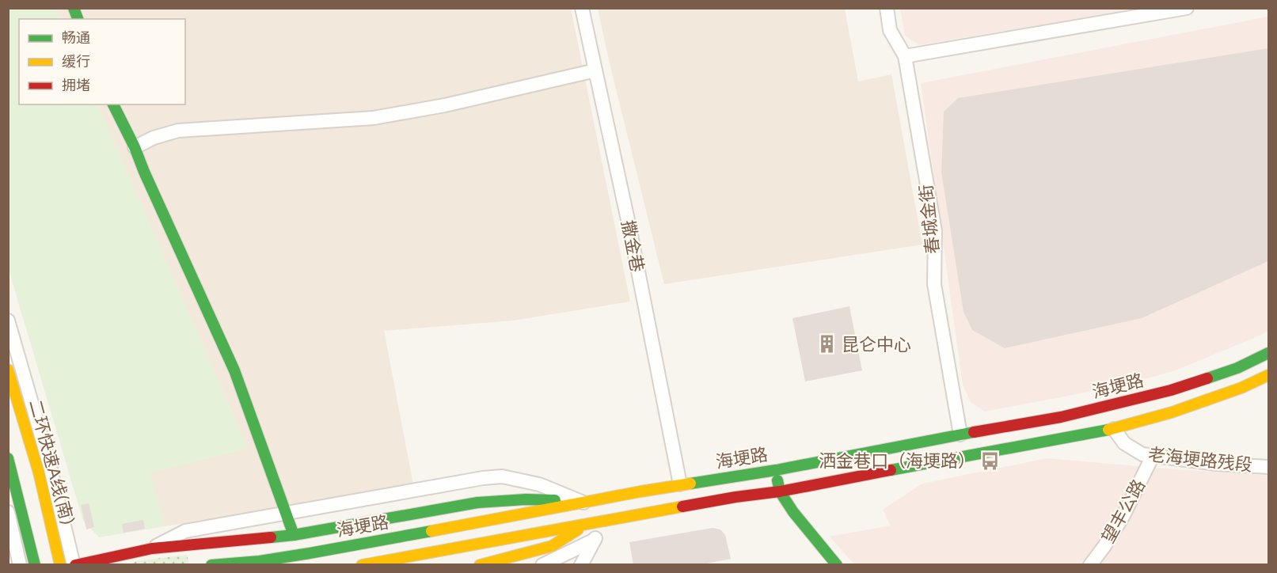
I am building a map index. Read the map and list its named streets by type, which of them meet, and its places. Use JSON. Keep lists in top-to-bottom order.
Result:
{
  "streets": {
    "main road": ["海埂路", "二环快速A线(南)"],
    "street": [
      "春城金街",
      "撒金巷",
      "老海埂路残段",
      "望丰公路"
    ]
  },
  "crossings": [
    ["春城金街", "海埂路"],
    ["撒金巷", "海埂路"],
    ["老海埂路残段", "望丰公路"]
  ],
  "places": {
    "building": ["昆仑中心"],
    "bus stop": ["洒金巷口（海埂路）"]
  },
  "legend": ["畅通", "缓行", "拥堵"]
}
